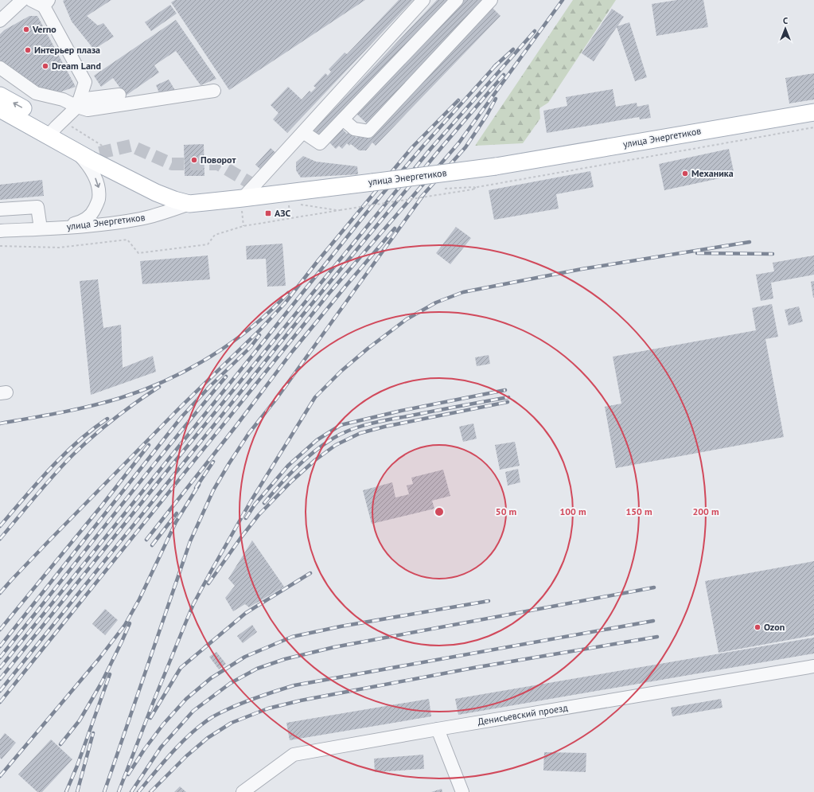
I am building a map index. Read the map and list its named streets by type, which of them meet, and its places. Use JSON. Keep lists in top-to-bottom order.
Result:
{
  "streets": {
    "main road": ["улица Энергетиков"],
    "street": ["Денисьевский проезд"]
  },
  "places": {
    "other": [
      "Verno",
      "Интерьер плаза",
      "Dream Land",
      "Поворот",
      "Механика",
      "Ozon"
    ],
    "transit": ["АЗС"]
  },
  "north": "top",
  "rings": [
    "50 m",
    "100 m",
    "150 m",
    "200 m"
  ]
}
